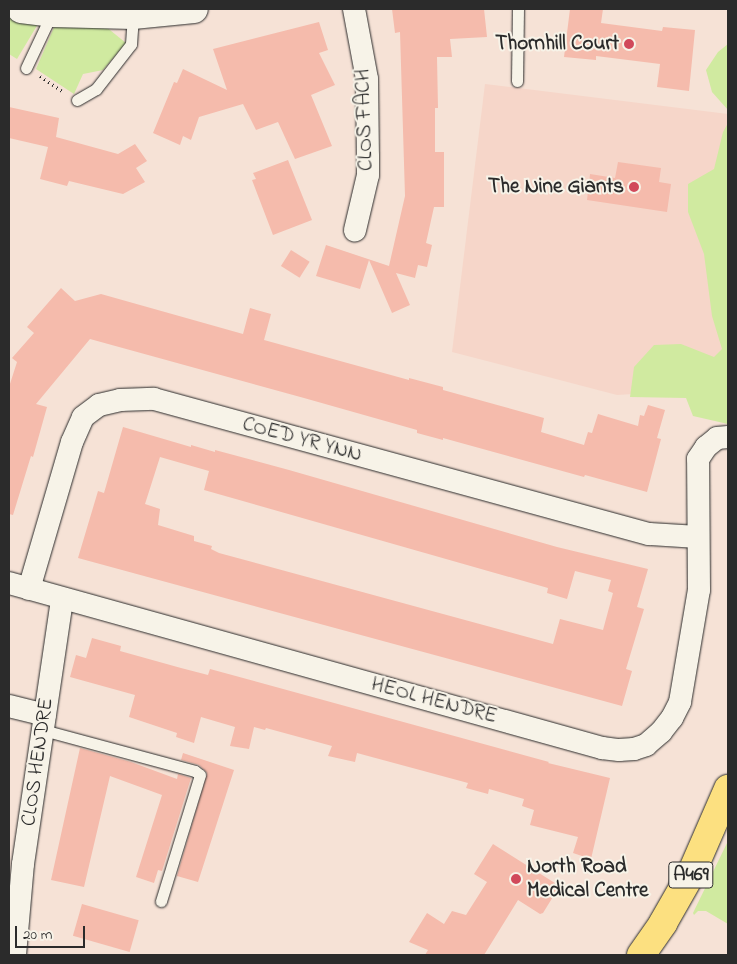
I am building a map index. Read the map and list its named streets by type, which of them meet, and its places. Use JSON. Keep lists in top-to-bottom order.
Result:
{
  "streets": {
    "main road": ["A469"],
    "street": [
      "CLOS FACH",
      "COED YR YNN",
      "HEOL HENDRE",
      "CLOS HENDRE"
    ]
  },
  "crossings": [
    ["COED YR YNN", "HEOL HENDRE"],
    ["HEOL HENDRE", "CLOS HENDRE"]
  ],
  "places": ["Thornhill Court", "The Nine Giants", "North Road Medical Centre"],
  "scale_bar": "20 m"
}
